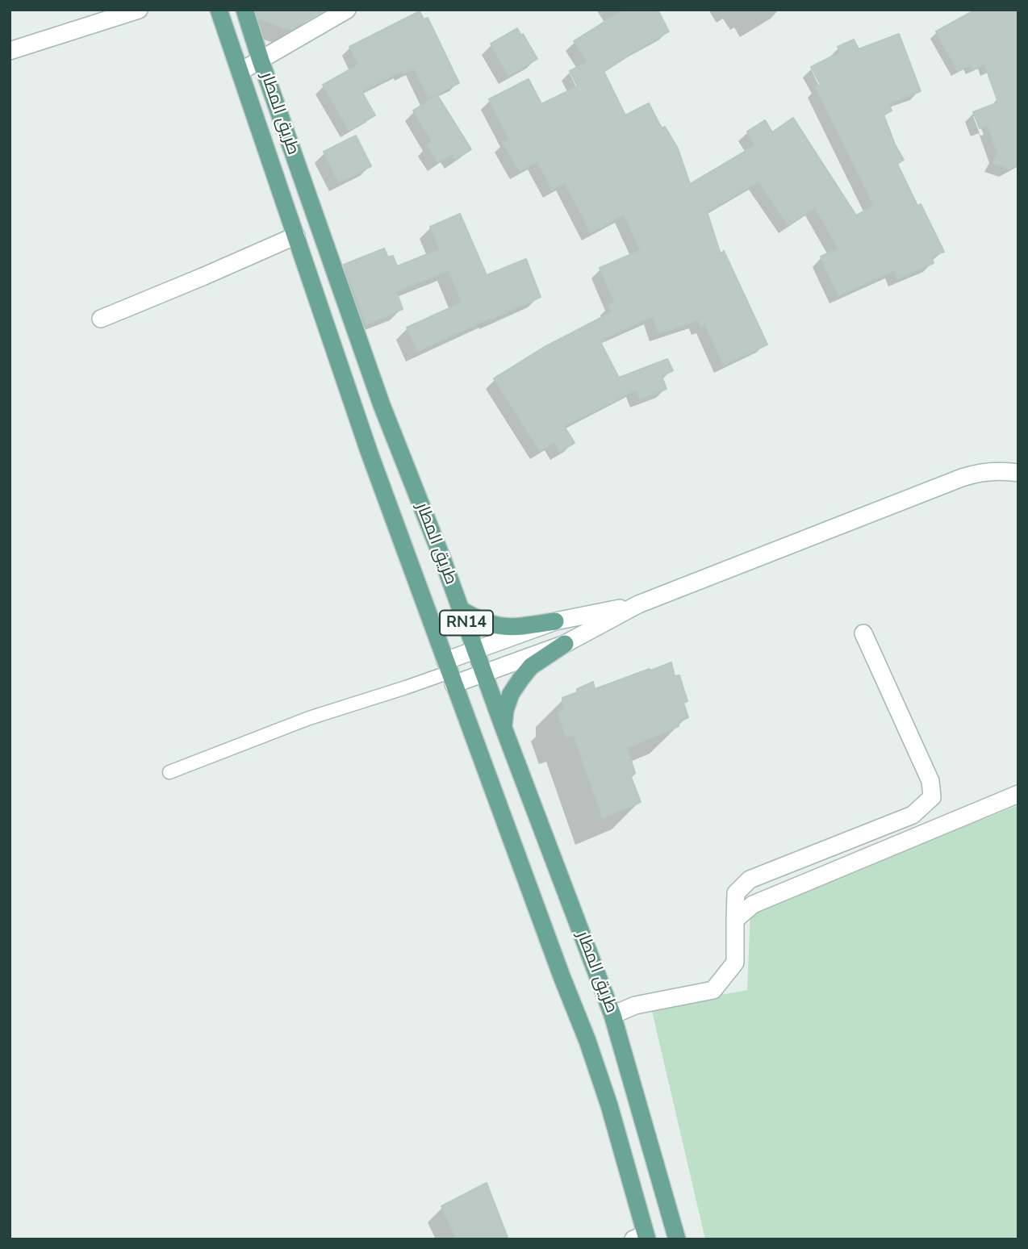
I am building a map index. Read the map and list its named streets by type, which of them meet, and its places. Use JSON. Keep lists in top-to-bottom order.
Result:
{
  "streets": {
    "main road": ["طريق المطار", "RN14"]
  }
}
